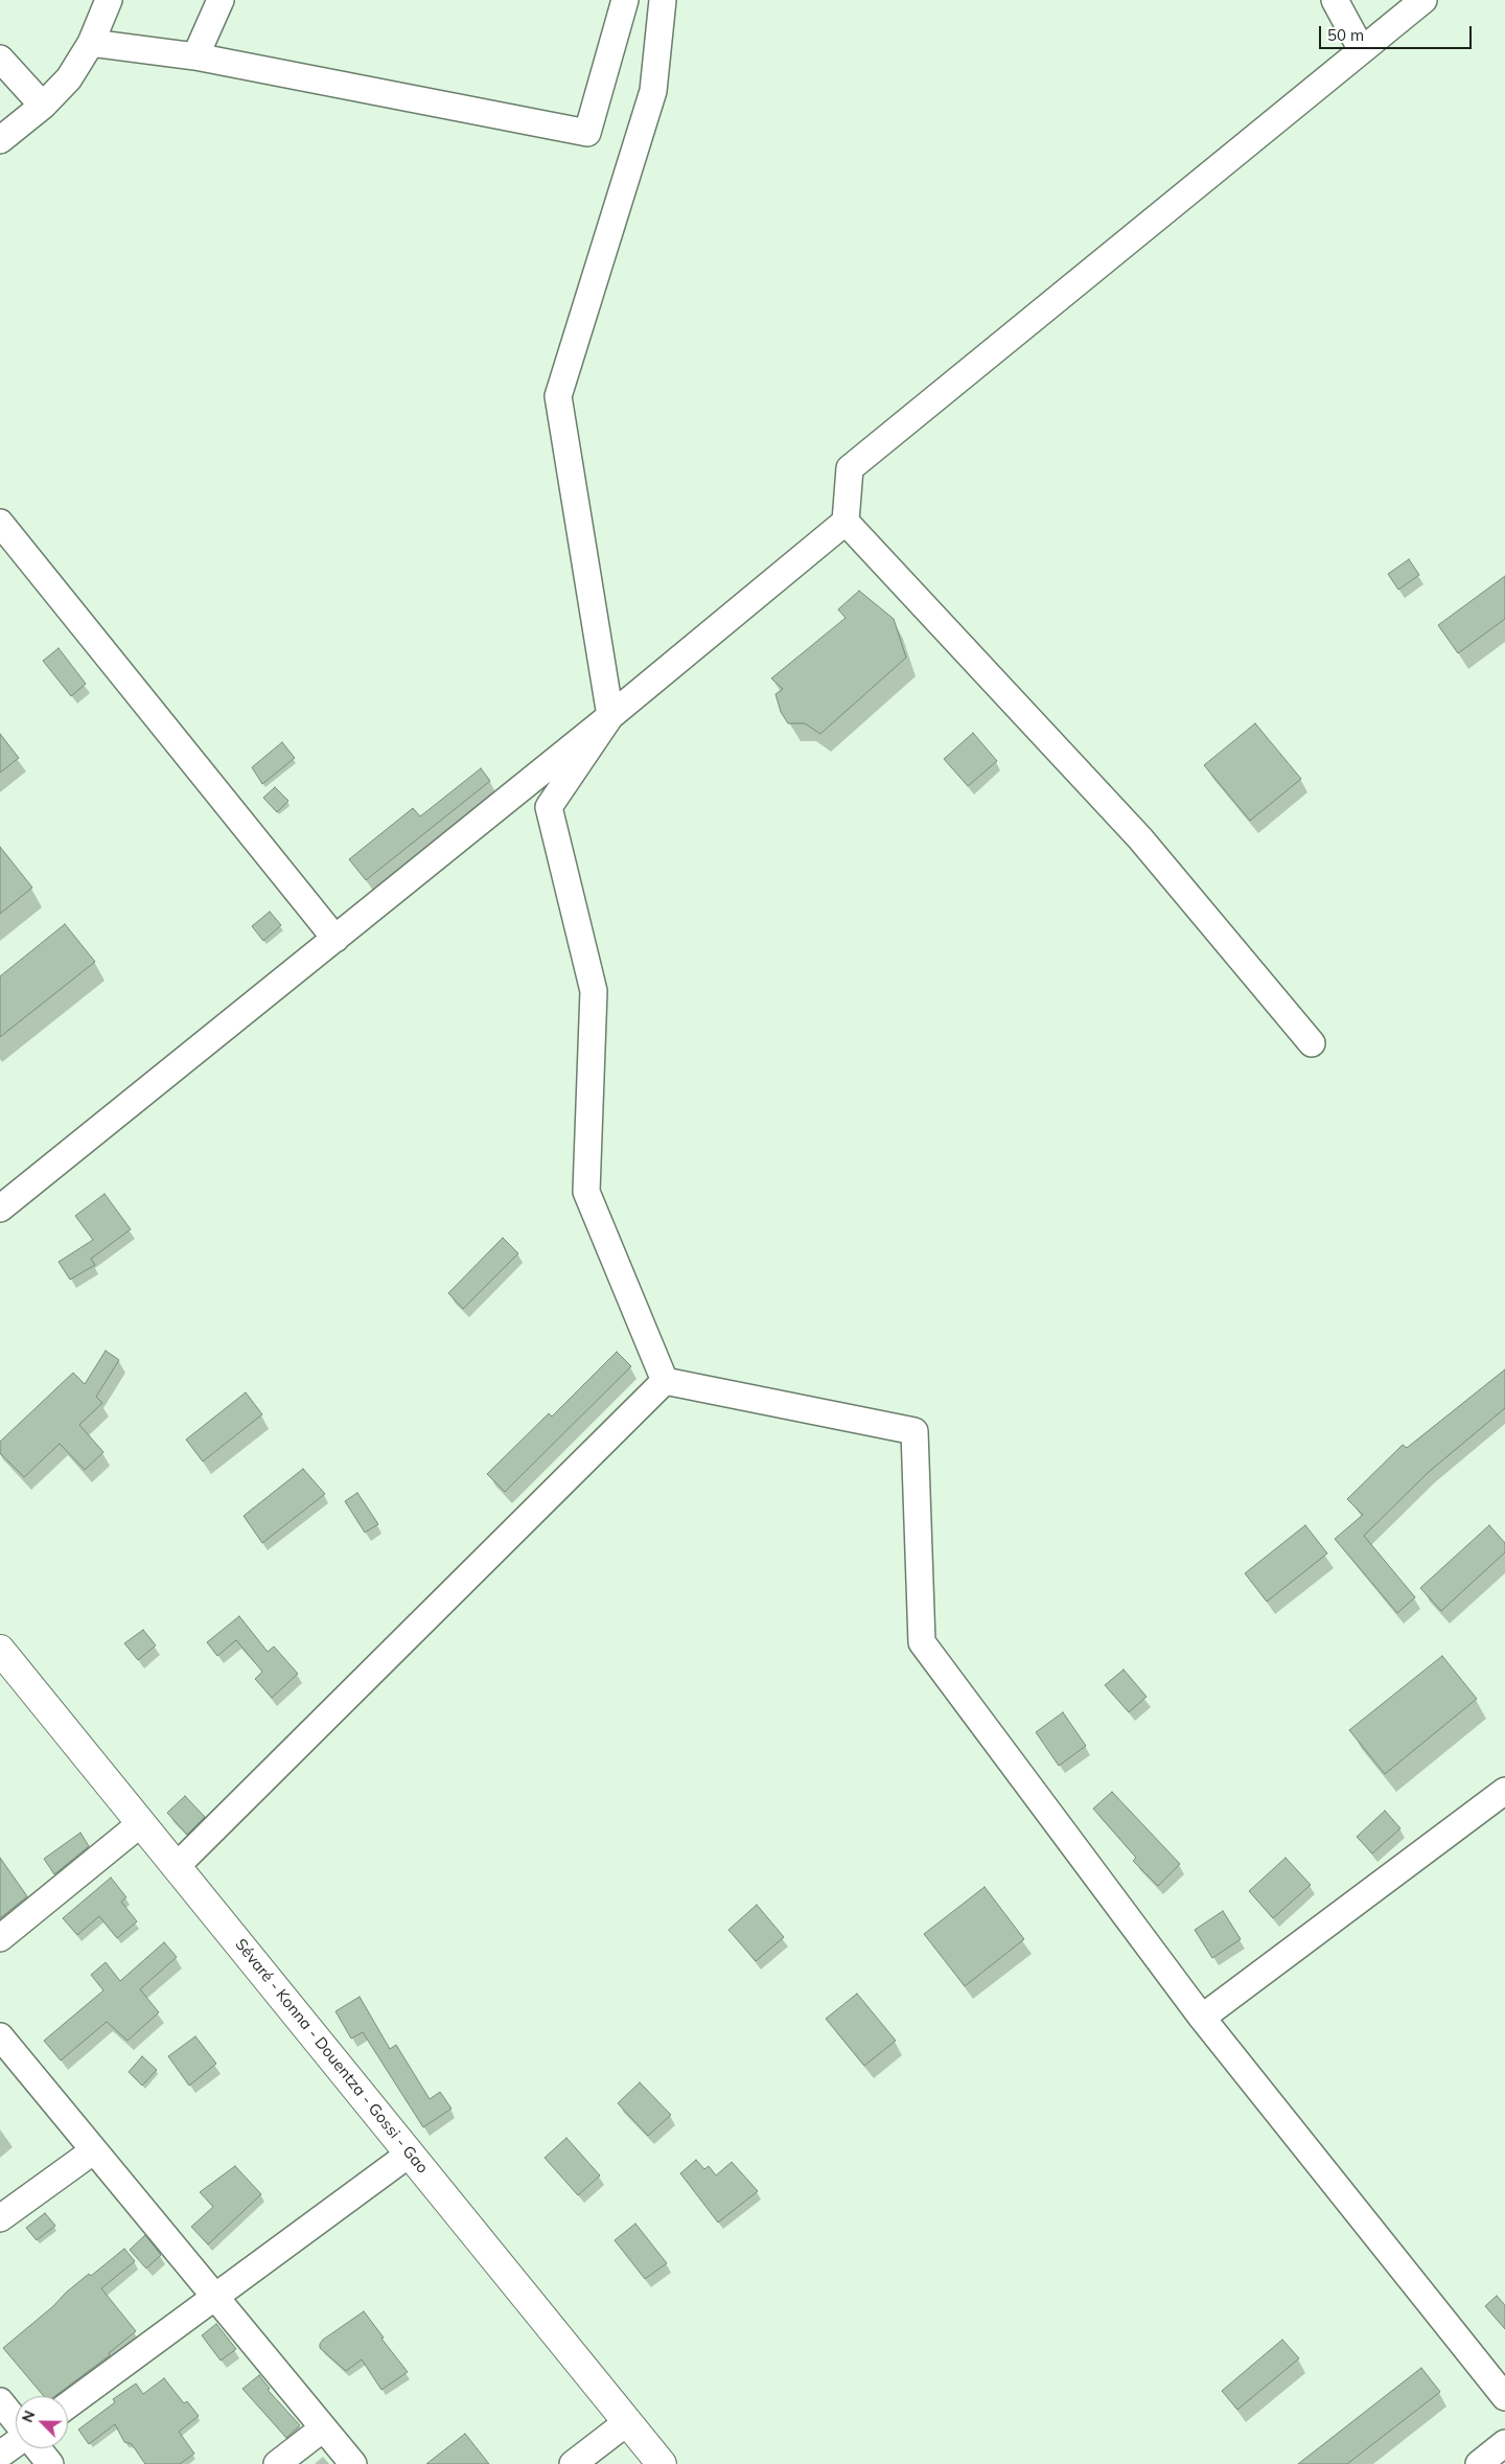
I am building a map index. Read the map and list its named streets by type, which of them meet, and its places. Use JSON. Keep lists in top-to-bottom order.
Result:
{
  "streets": {
    "main road": ["Sévaré - Konna - Douentza - Gossi - Gao"]
  },
  "scale_bar": "50 m",
  "north": "top left"
}
